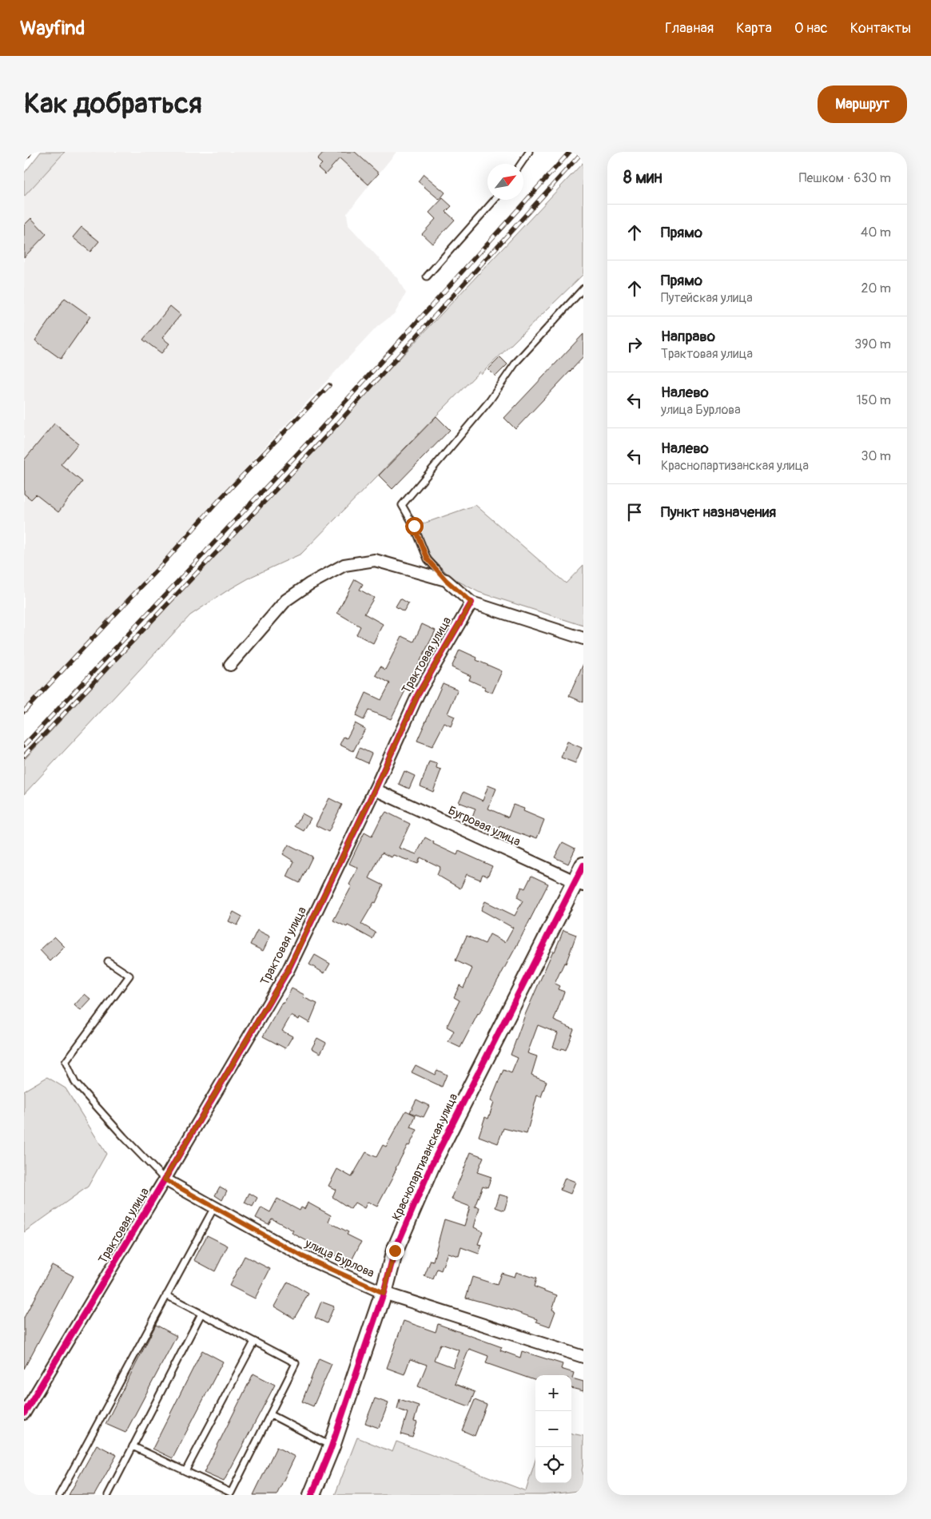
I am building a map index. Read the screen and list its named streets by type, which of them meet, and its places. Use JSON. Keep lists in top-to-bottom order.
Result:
{
  "streets": {
    "street": [
      "Трактовая улица",
      "Бугровая улица",
      "Краснопартизанская улица",
      "улица Бурлова"
    ]
  },
  "crossings": [
    ["Трактовая улица", "Бугровая улица"],
    ["Трактовая улица", "улица Бурлова"],
    ["Бугровая улица", "Краснопартизанская улица"],
    ["Краснопартизанская улица", "улица Бурлова"]
  ],
  "north": "top right",
  "page": {
    "header": "Wayfind",
    "nav": [
      "Главная",
      "Карта",
      "О нас",
      "Контакты"
    ],
    "buttons": "Маршрут",
    "title": "Как добраться",
    "heading": ["8 мин", "Пешком · 630 m"],
    "list": [
      ["Прямо", "40 m"],
      ["Прямо", "Путейская улица", "20 m"],
      ["Направо", "Трактовая улица", "390 m"],
      ["Налево", "улица Бурлова", "150 m"],
      ["Налево", "Краснопартизанская улица", "30 m"],
      "Пункт назначения"
    ],
    "map_buttons": ["+", "−"]
  }
}
